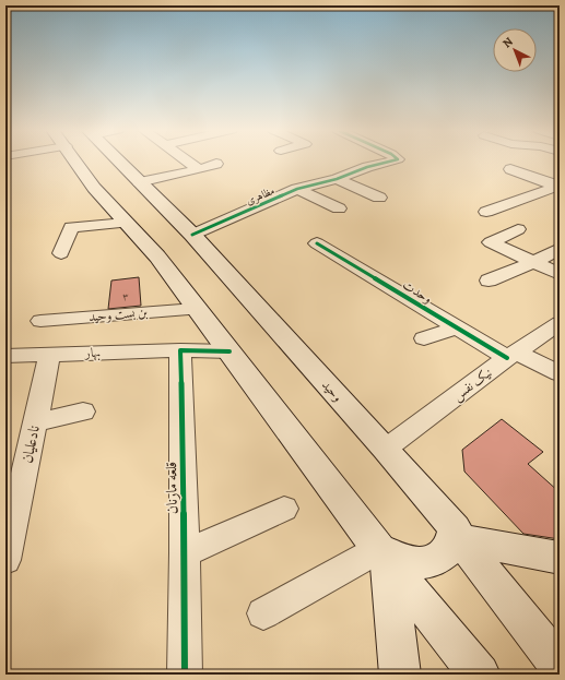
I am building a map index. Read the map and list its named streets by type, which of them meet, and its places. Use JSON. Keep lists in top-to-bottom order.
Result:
{
  "streets": {
    "main road": ["وحید"],
    "street": [
      "مظاهری",
      "وحدت",
      "بن بست وحید",
      "بهار",
      "نیک نفس",
      "نادعلیان",
      "قلعه مارنان"
    ]
  },
  "crossings": [
    ["مظاهری", "وحید"],
    ["وحدت", "نیک نفس"],
    ["بهار", "نادعلیان"],
    ["بهار", "قلعه مارنان"],
    ["نیک نفس", "وحید"]
  ],
  "house_numbers": ["۳"],
  "north": "top left"
}
